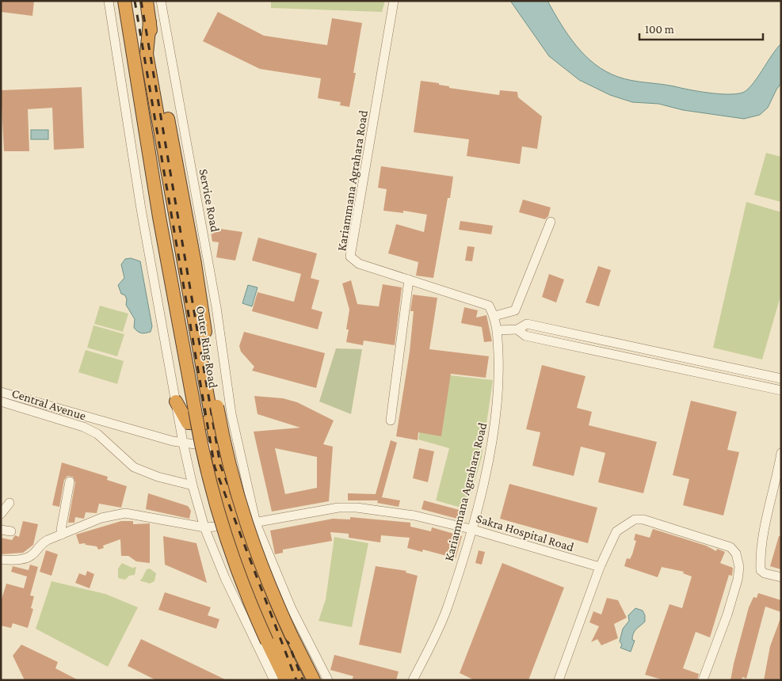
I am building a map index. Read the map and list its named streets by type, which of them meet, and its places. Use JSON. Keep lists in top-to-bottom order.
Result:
{
  "streets": {
    "highway": ["Outer Ring Road"],
    "street": [
      "Kariammana Agrahara Road",
      "Service Road",
      "Central Avenue",
      "Sakra Hospital Road"
    ]
  },
  "crossings": [
    ["Kariammana Agrahara Road", "Sakra Hospital Road"],
    ["Service Road", "Central Avenue"],
    ["Service Road", "Sakra Hospital Road"]
  ],
  "scale_bar": "100 m"
}
